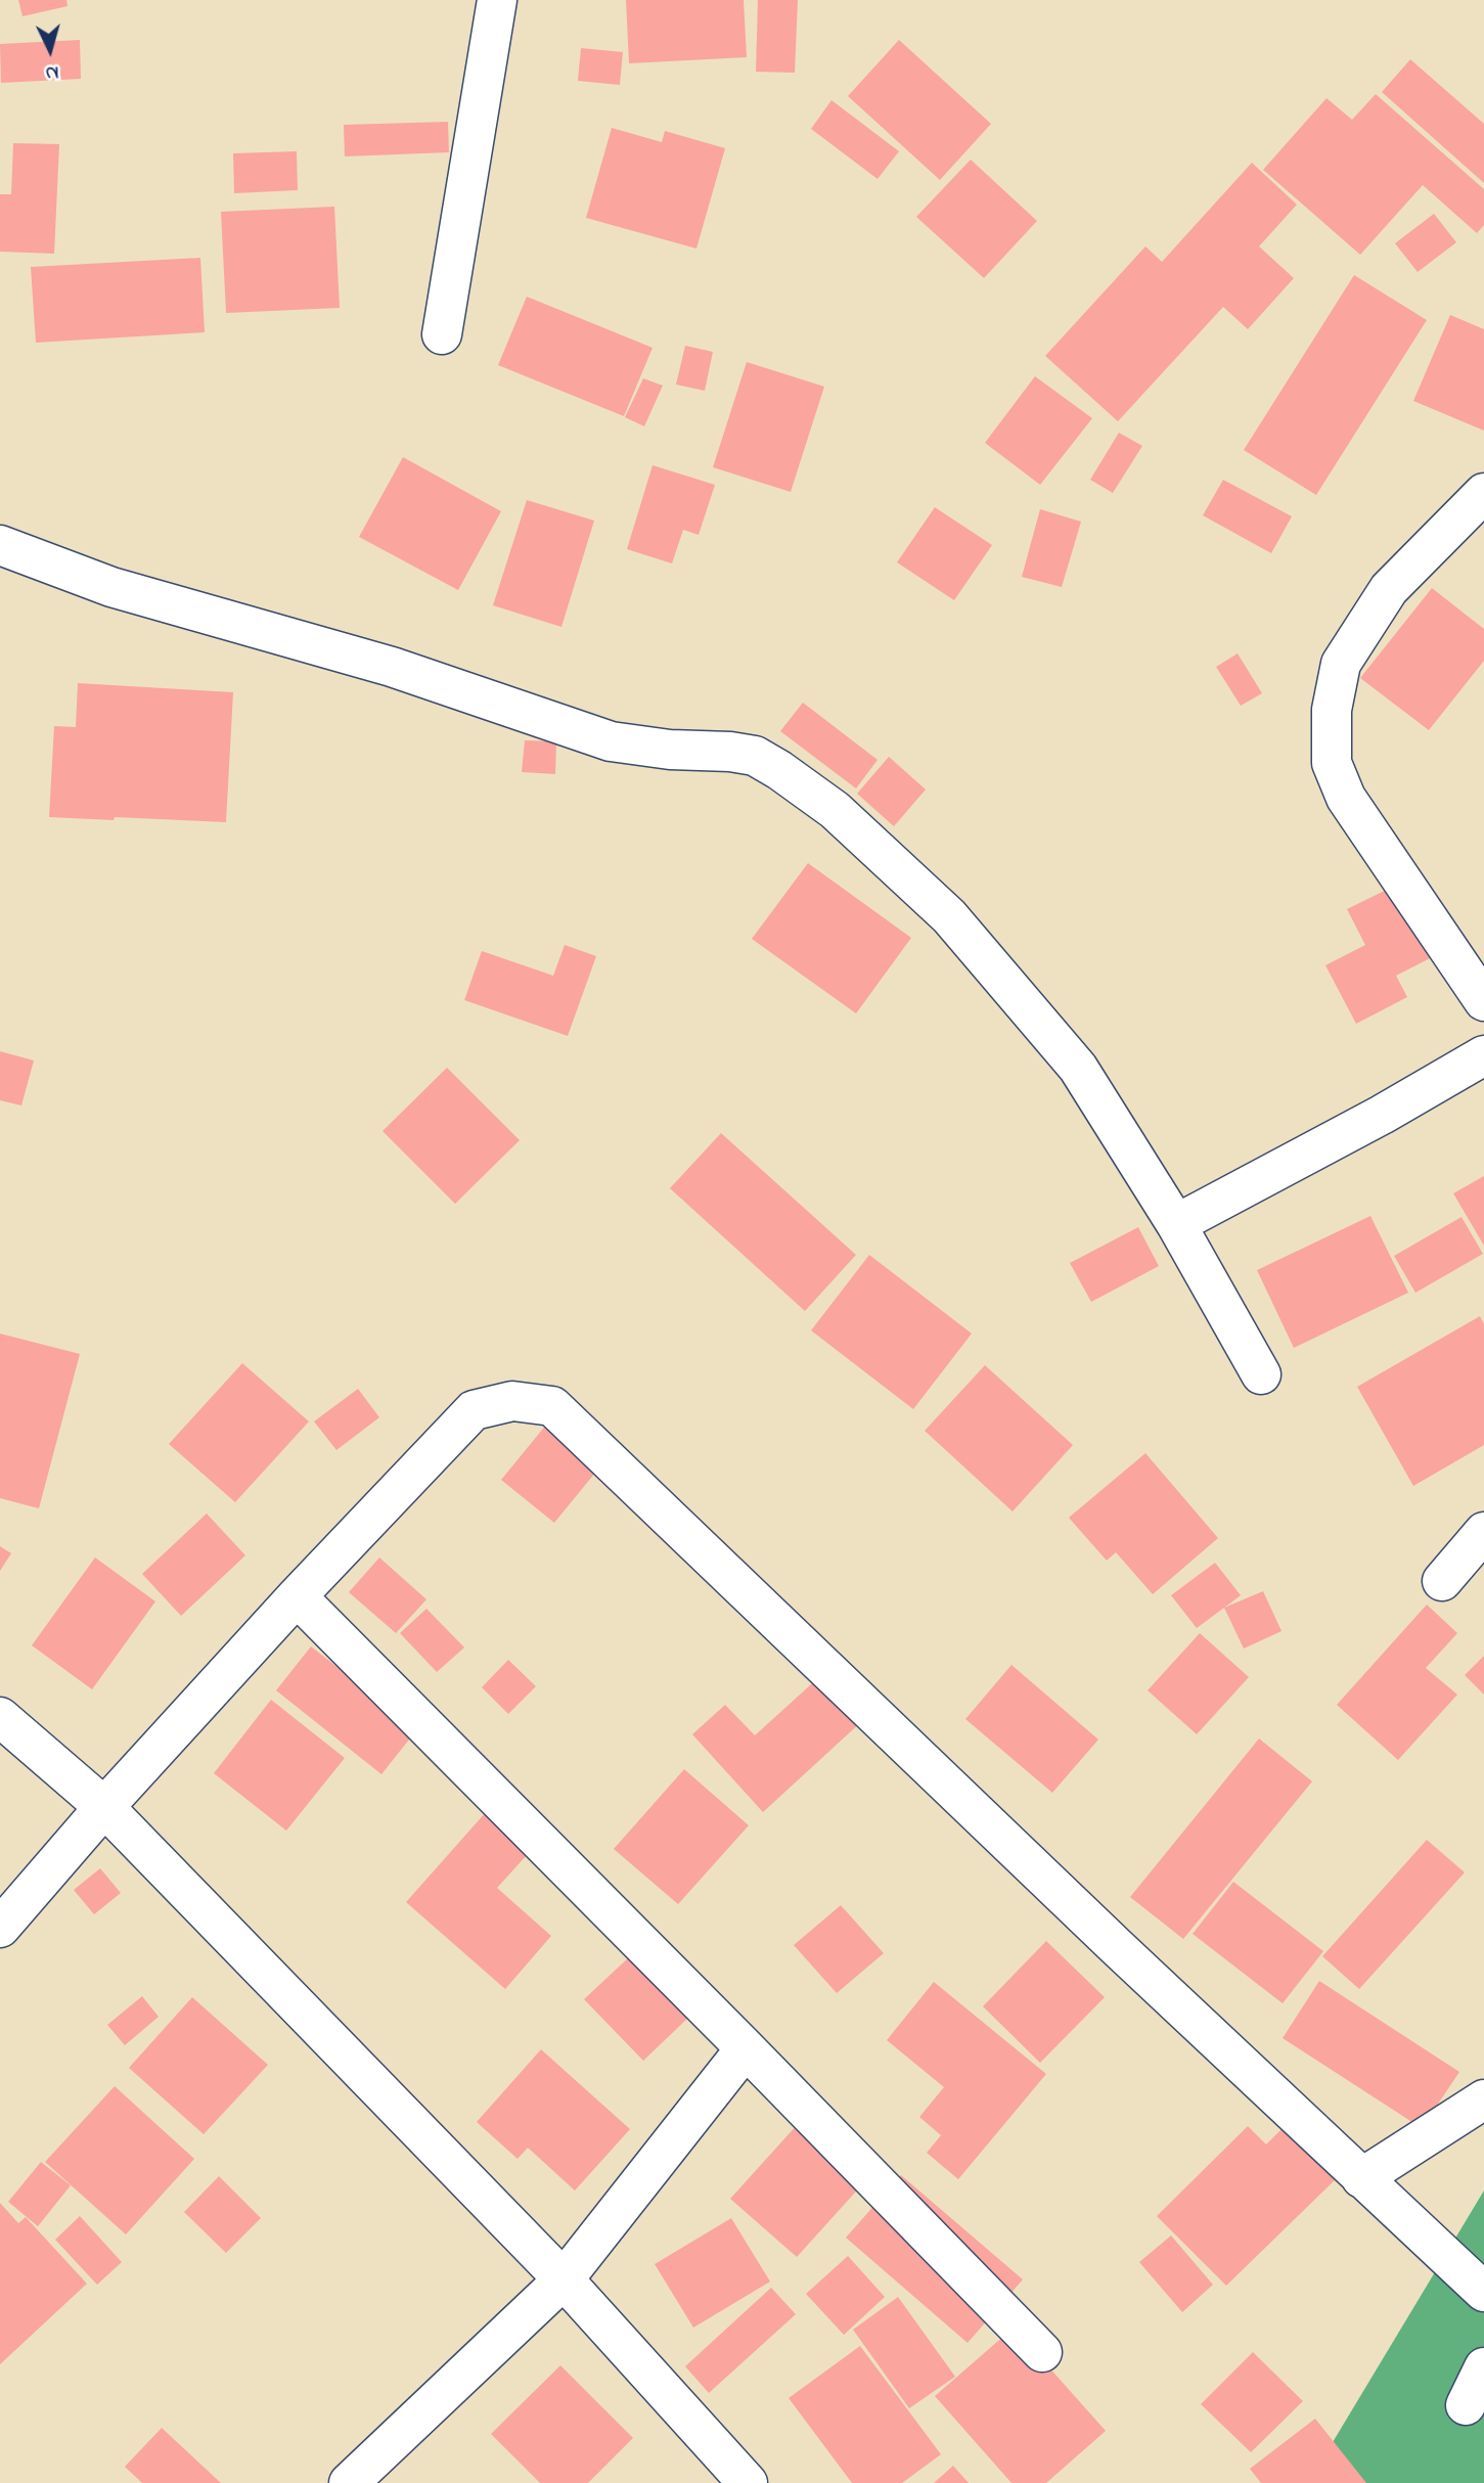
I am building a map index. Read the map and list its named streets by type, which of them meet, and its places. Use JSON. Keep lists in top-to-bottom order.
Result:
{
  "north": "bottom"
}
